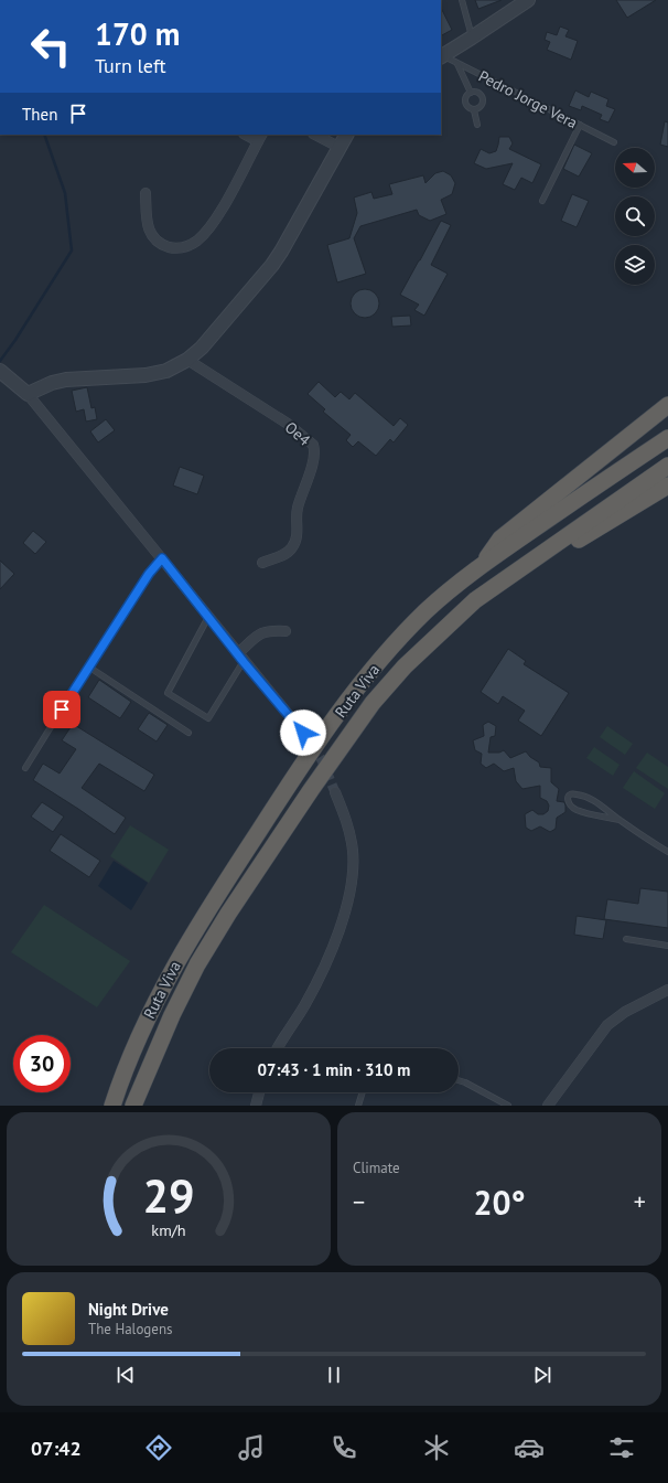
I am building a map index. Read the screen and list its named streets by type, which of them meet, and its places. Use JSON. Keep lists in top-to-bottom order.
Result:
{
  "streets": {
    "highway": ["Ruta Viva"],
    "street": ["Oe4"],
    "lane": ["Pedro Jorge Vera"]
  },
  "north": "left",
  "page": {
    "turn": ["170 m", "Turn left"],
    "then": "Then",
    "limit": "30",
    "trip": "07:43 · 1 min · 310 m",
    "tile": "Climate",
    "heat": ["−", "20°", "+"],
    "song": ["Night Drive", "The Halogens"],
    "tabs": "07:42",
    "gauge": ["29", "km/h"]
  }
}
